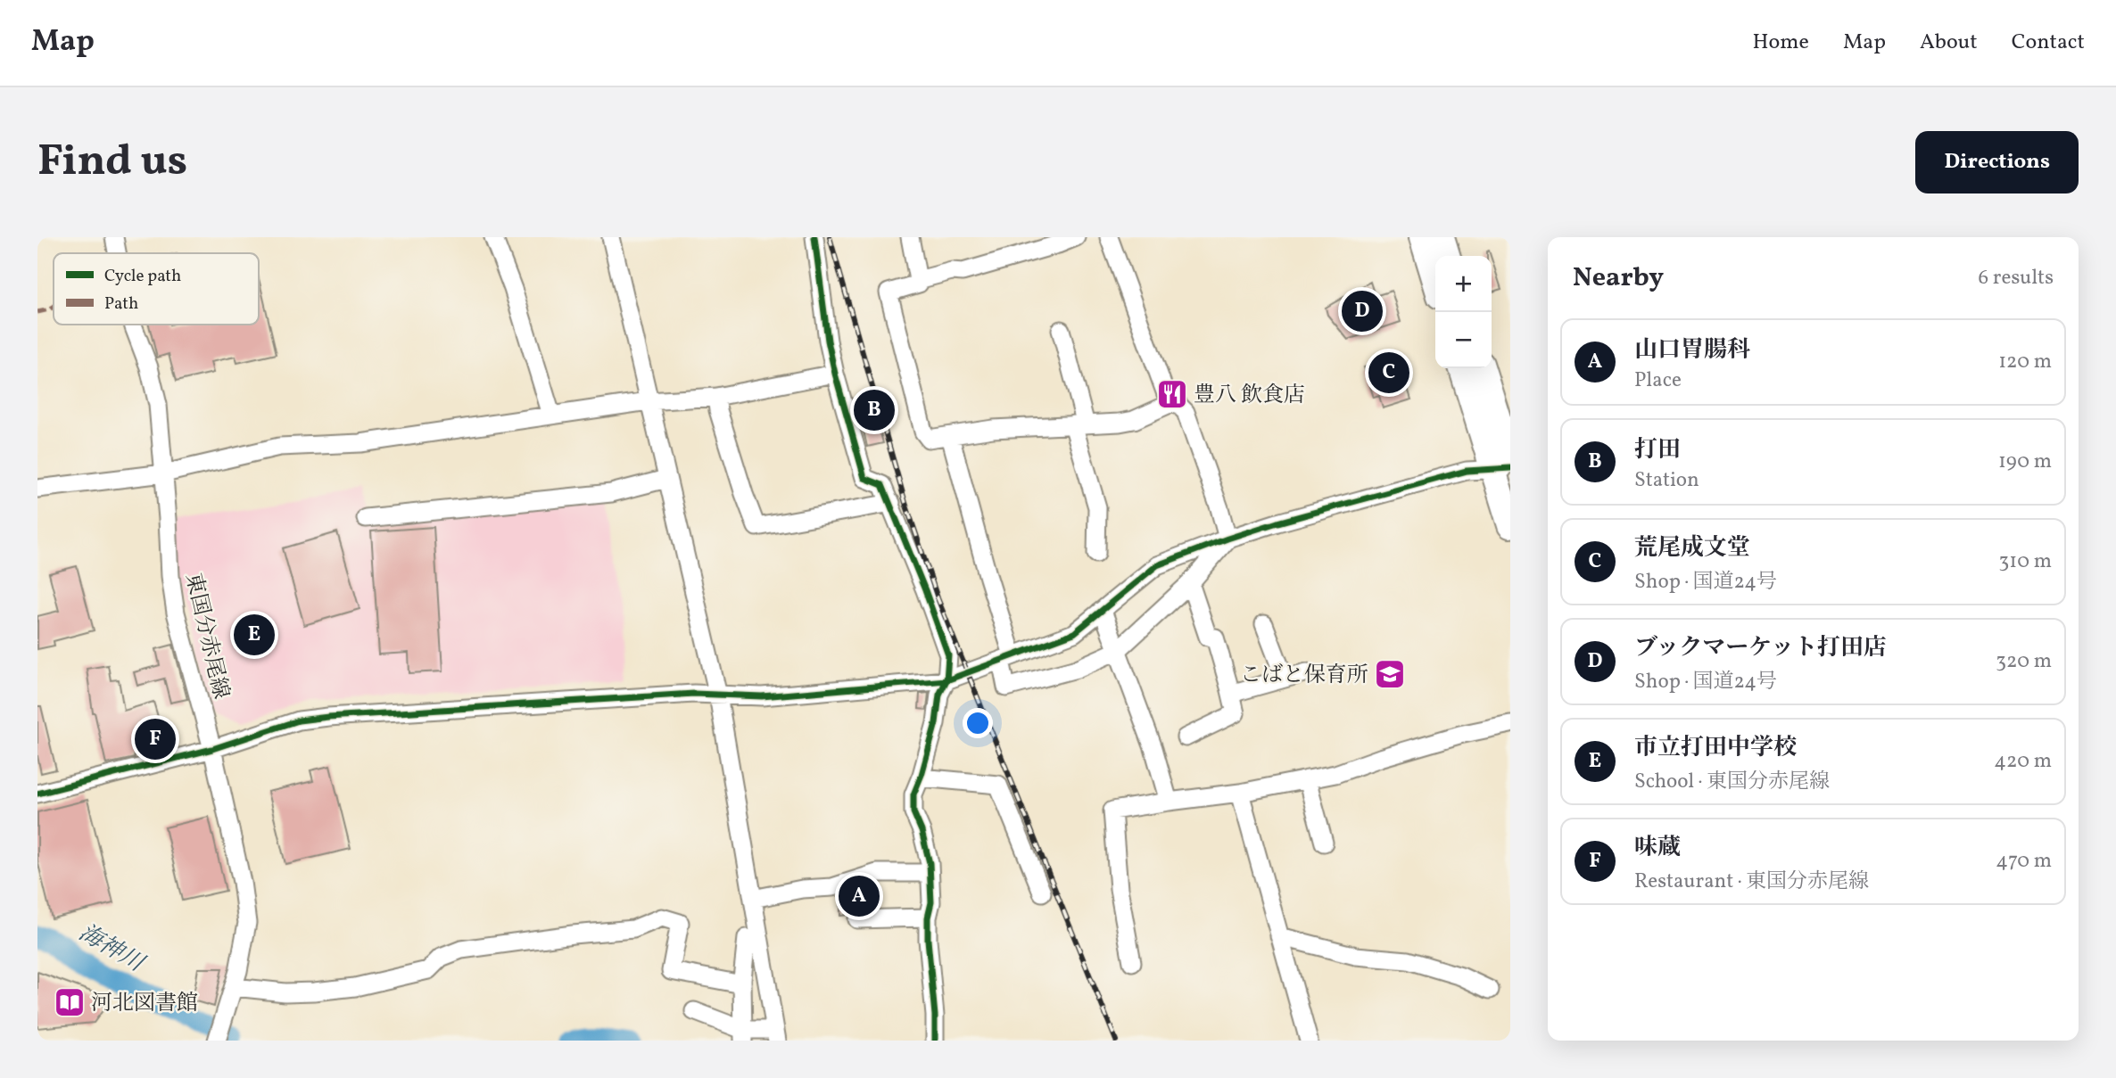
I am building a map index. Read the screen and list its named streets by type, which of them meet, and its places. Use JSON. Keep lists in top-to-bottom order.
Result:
{
  "streets": {
    "street": ["東国分赤尾線"]
  },
  "water": ["海神川"],
  "places": {
    "restaurant": ["豊八 飲食店"],
    "school or university": ["こばと保育所"],
    "library": ["河北図書館"]
  },
  "legend": ["Cycle path", "Path"],
  "page": {
    "header": "Map",
    "nav": [
      "Home",
      "Map",
      "About",
      "Contact"
    ],
    "buttons": "Directions",
    "title": "Find us",
    "heading": ["Nearby", "6 results"],
    "map_buttons": ["+", "−"],
    "pins": [
      "D",
      "C",
      "B",
      "E",
      "F",
      "A"
    ],
    "list": [
      {
        "mark": "A",
        "name": "山口胃腸科",
        "note": "Place",
        "value": "120 m"
      },
      {
        "mark": "B",
        "name": "打田",
        "note": "Station",
        "value": "190 m"
      },
      {
        "mark": "C",
        "name": "荒尾成文堂",
        "note": "Shop · 国道24号",
        "value": "310 m"
      },
      {
        "mark": "D",
        "name": "ブックマーケット打田店",
        "note": "Shop · 国道24号",
        "value": "320 m"
      },
      {
        "mark": "E",
        "name": "市立打田中学校",
        "note": "School · 東国分赤尾線",
        "value": "420 m"
      },
      {
        "mark": "F",
        "name": "味蔵",
        "note": "Restaurant · 東国分赤尾線",
        "value": "470 m"
      }
    ]
  }
}
